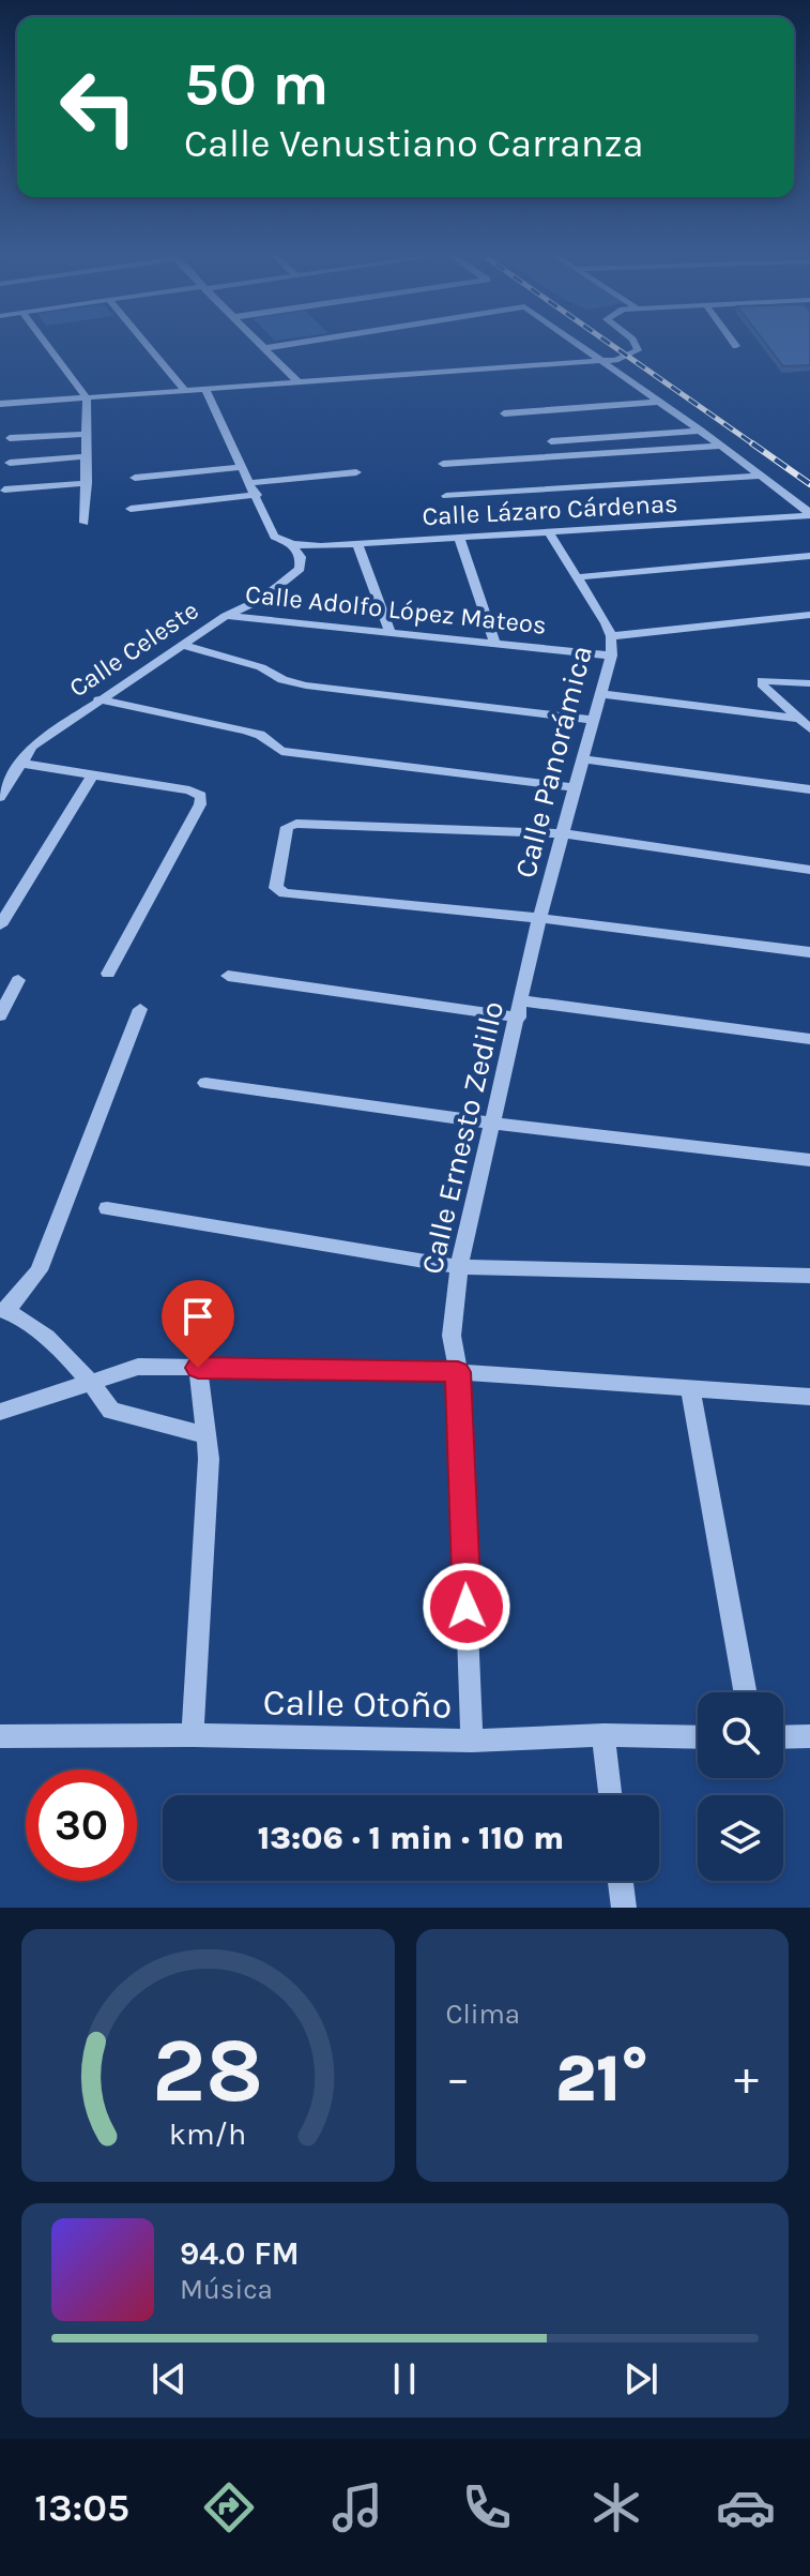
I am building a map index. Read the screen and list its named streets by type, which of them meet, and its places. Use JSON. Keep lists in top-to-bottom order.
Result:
{
  "streets": {
    "street": [
      "Calle Lázaro Cárdenas",
      "Calle Adolfo López Mateos",
      "Calle Celeste",
      "Calle Panorámica",
      "Calle Ernesto Zedillo",
      "Calle Otoño"
    ]
  },
  "crossings": [
    ["Calle Lázaro Cárdenas", "Calle Celeste"],
    ["Calle Lázaro Cárdenas", "Calle Panorámica"],
    ["Calle Adolfo López Mateos", "Calle Celeste"],
    ["Calle Adolfo López Mateos", "Calle Panorámica"],
    ["Calle Panorámica", "Calle Ernesto Zedillo"],
    ["Calle Ernesto Zedillo", "Calle Otoño"]
  ],
  "page": {
    "turn": ["50 m", "Calle Venustiano Carranza"],
    "limit": "30",
    "trip": "13:06 · 1 min · 110 m",
    "tile": "Clima",
    "heat": ["−", "21°", "+"],
    "song": ["94.0 FM", "Música"],
    "tabs": "13:05",
    "gauge": ["28", "km/h"]
  }
}
